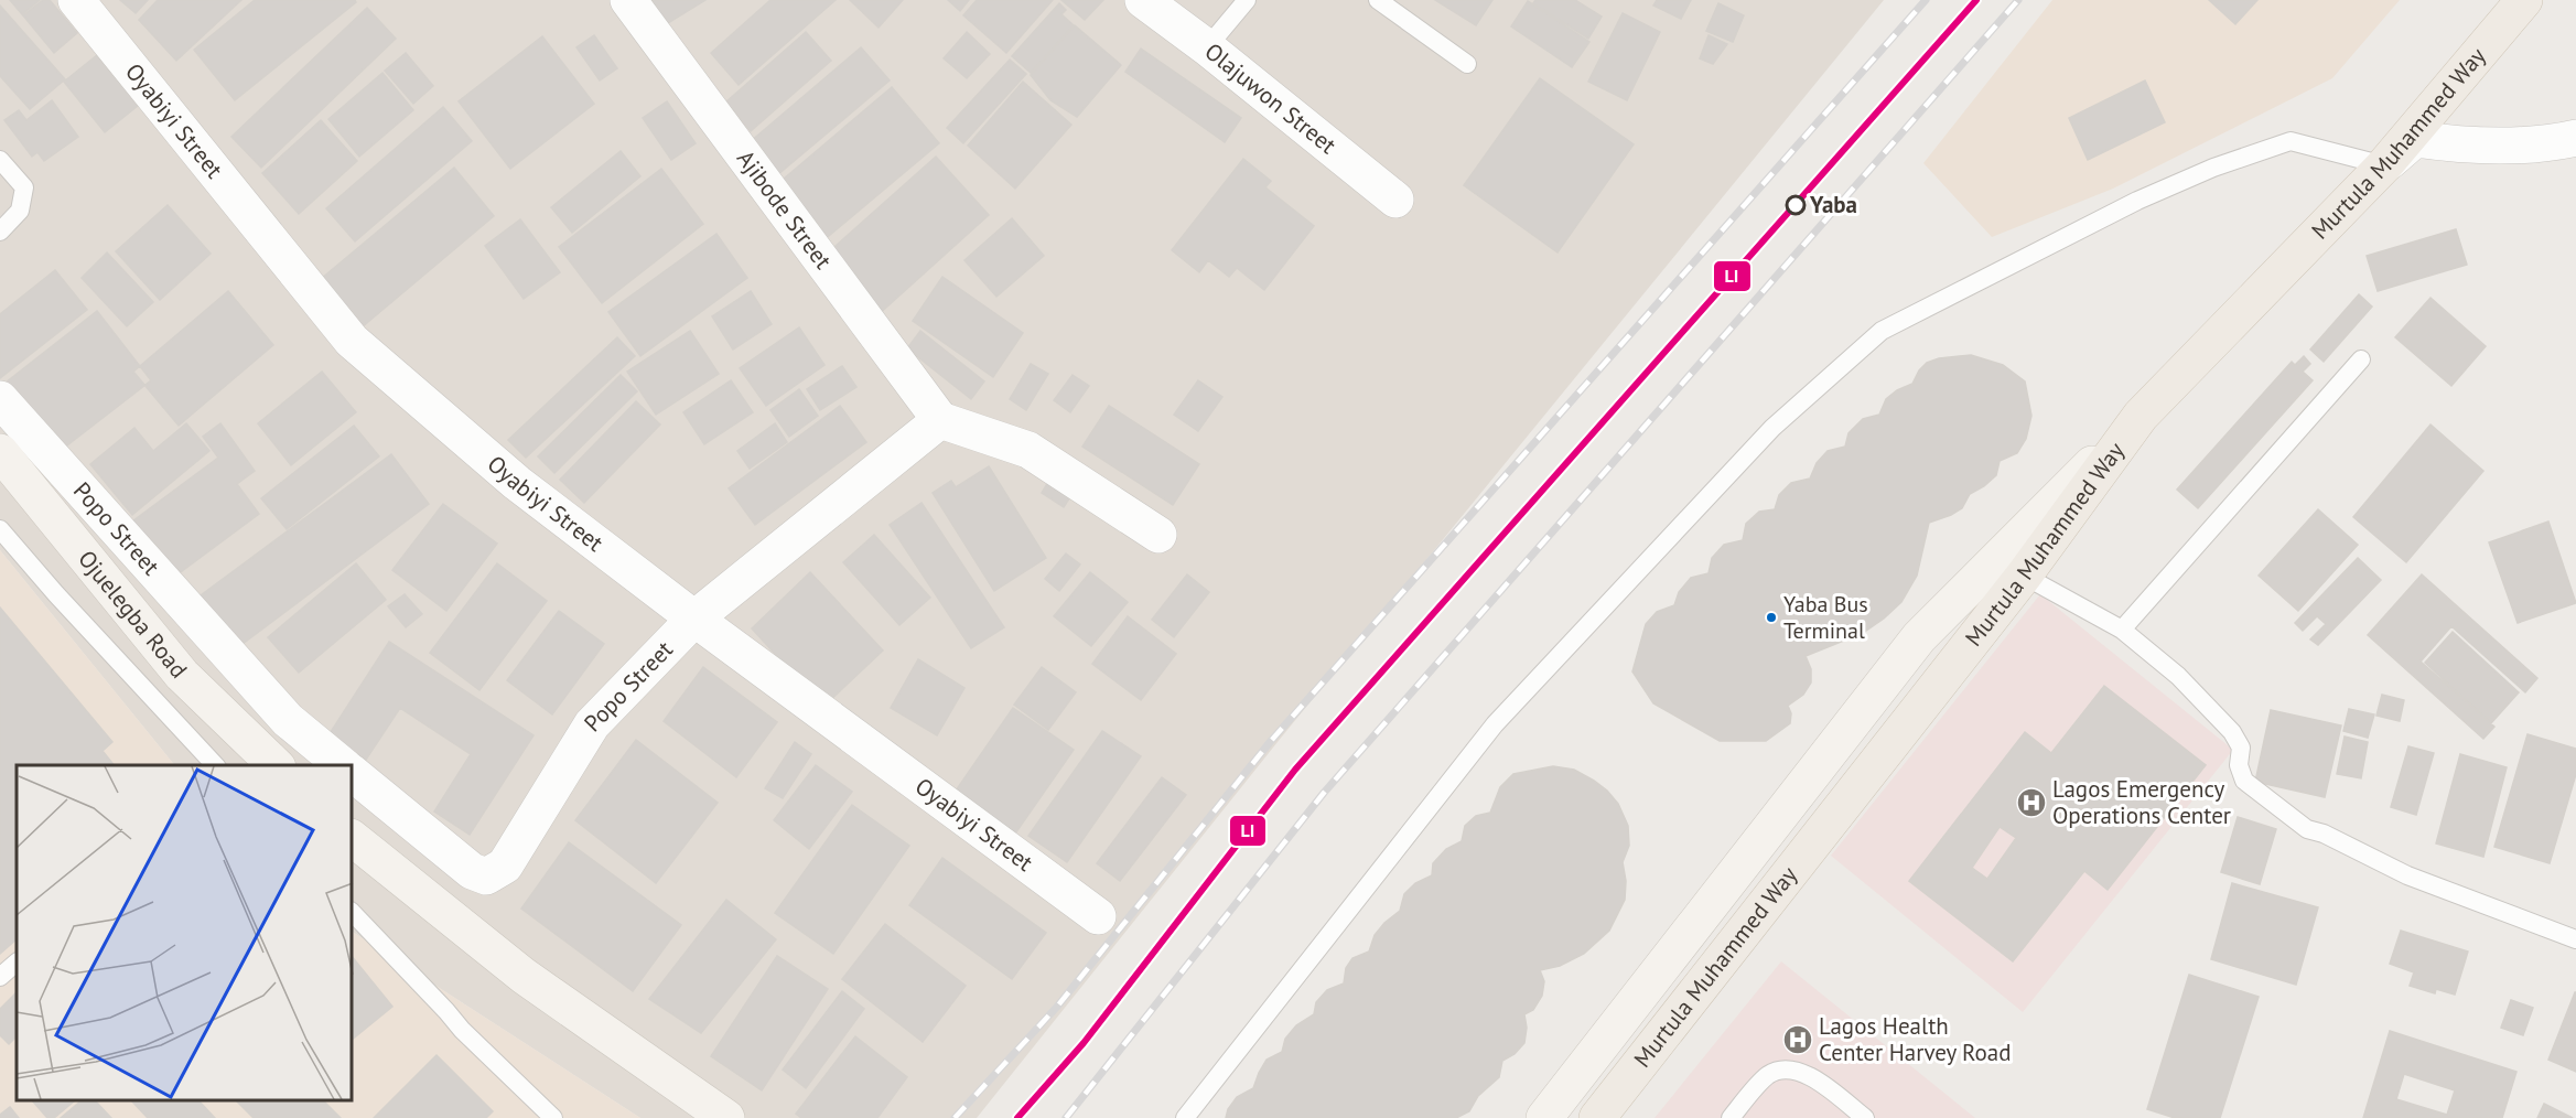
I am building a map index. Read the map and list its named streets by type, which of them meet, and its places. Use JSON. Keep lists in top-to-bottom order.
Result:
{
  "streets": {
    "main road": ["Murtula Muhammed Way", "Ojuelegba Road"],
    "street": [
      "Olajuwon Street",
      "Oyabiyi Street",
      "Ajibode Street",
      "Popo Street"
    ]
  },
  "crossings": [
    ["Oyabiyi Street", "Popo Street"],
    ["Ajibode Street", "Popo Street"]
  ],
  "places": {
    "other": ["Yaba", "Yaba Bus Terminal"],
    "hospital": ["Lagos Emergency Operations Center", "Lagos Health Center Harvey Road"]
  },
  "lines": ["transit line LI"]
}
